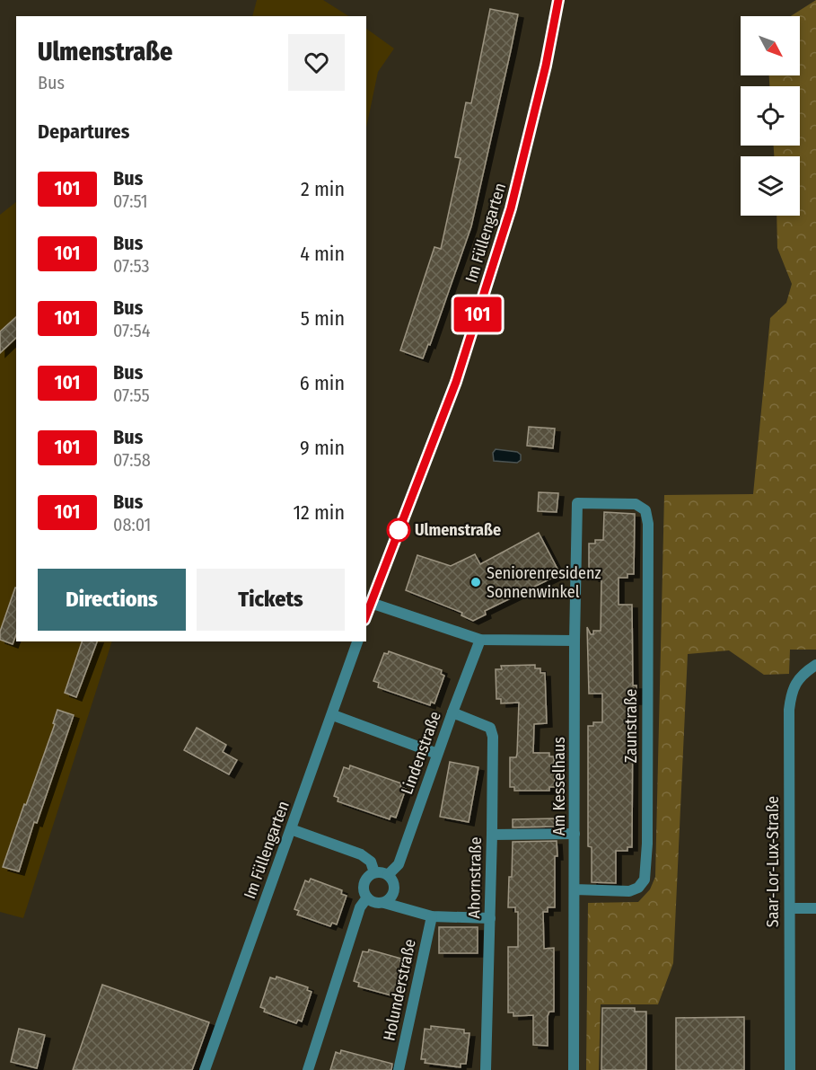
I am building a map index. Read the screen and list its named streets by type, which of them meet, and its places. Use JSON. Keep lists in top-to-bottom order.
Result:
{
  "streets": {
    "street": [
      "Im Füllengarten",
      "Zaunstraße",
      "Lindenstraße",
      "Am Kesselhaus",
      "Saar-Lor-Lux-Straße",
      "Ahornstraße",
      "Holunderstraße"
    ]
  },
  "crossings": [
    ["Zaunstraße", "Am Kesselhaus"],
    ["Lindenstraße", "Ahornstraße"]
  ],
  "places": ["Ulmenstraße", "Seniorenresidenz Sonnenwinkel"],
  "lines": ["bus line 101"],
  "north": "bottom right",
  "page": {
    "on_map": "101",
    "heading": [
      ["Ulmenstraße", "Bus"],
      "Departures"
    ],
    "list": [
      {
        "mark": "101",
        "name": "Bus",
        "note": "07:51",
        "value": "2 min"
      },
      {
        "mark": "101",
        "name": "Bus",
        "note": "07:53",
        "value": "4 min"
      },
      {
        "mark": "101",
        "name": "Bus",
        "note": "07:54",
        "value": "5 min"
      },
      {
        "mark": "101",
        "name": "Bus",
        "note": "07:55",
        "value": "6 min"
      },
      {
        "mark": "101",
        "name": "Bus",
        "note": "07:58",
        "value": "9 min"
      },
      {
        "mark": "101",
        "name": "Bus",
        "note": "08:01",
        "value": "12 min"
      }
    ],
    "buttons": ["Directions", "Tickets"]
  }
}
